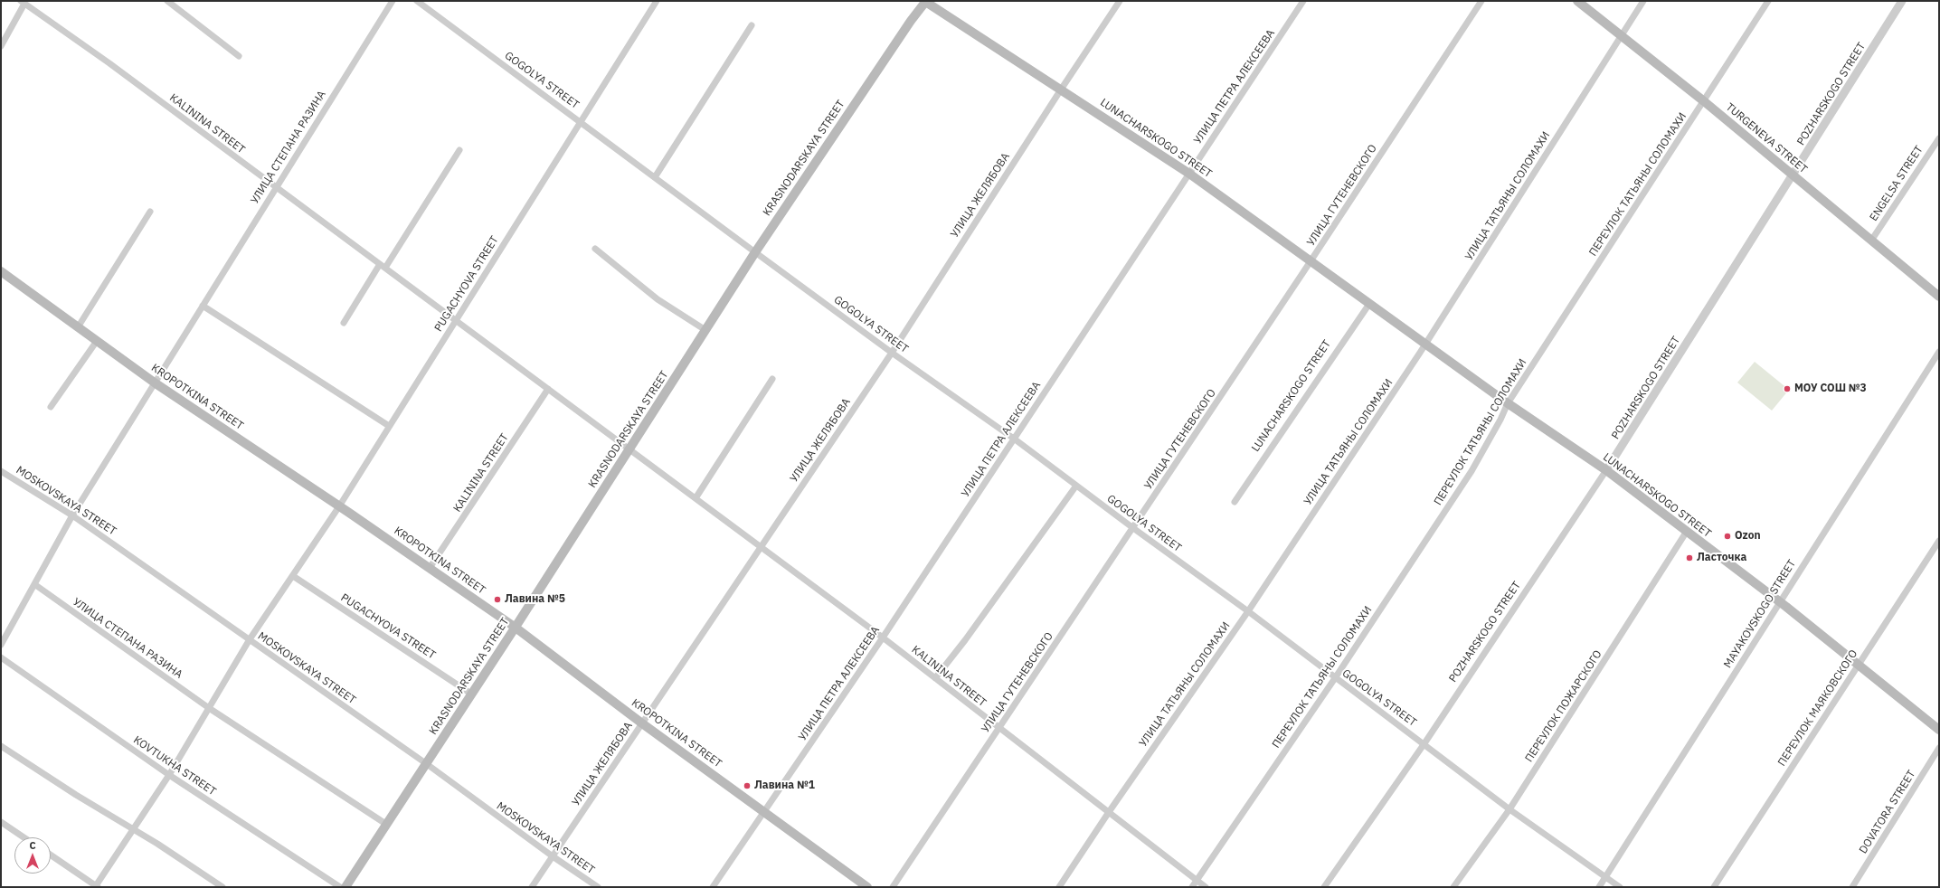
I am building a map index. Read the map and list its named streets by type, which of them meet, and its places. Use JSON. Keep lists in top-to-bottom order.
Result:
{
  "streets": {
    "main road": [
      "LUNACHARSKOGO STREET",
      "TURGENEVA STREET",
      "KRASNODARSKAYA STREET",
      "KROPOTKINA STREET"
    ],
    "street": [
      "GOGOLYA STREET",
      "УЛИЦА ПЕТРА АЛЕКСЕЕВА",
      "POZHARSKOGO STREET",
      "KALININA STREET",
      "УЛИЦА СТЕПАНА РАЗИНА",
      "ENGELSA STREET",
      "ПЕРЕУЛОК ТАТЬЯНЫ СОЛОМАХИ",
      "УЛИЦА ЖЕЛЯБОВА",
      "УЛИЦА ГУТЕНЕВСКОГО",
      "УЛИЦА ТАТЬЯНЫ СОЛОМАХИ",
      "PUGACHYOVA STREET",
      "MOSKOVSKAYA STREET",
      "MAYAKOVSKOGO STREET",
      "ПЕРЕУЛОК ПОЖАРСКОГО",
      "ПЕРЕУЛОК МАЯКОВСКОГО",
      "KOVTUKHA STREET",
      "DOVATORA STREET"
    ]
  },
  "crossings": [
    ["GOGOLYA STREET", "УЛИЦА ПЕТРА АЛЕКСЕЕВА"],
    ["GOGOLYA STREET", "POZHARSKOGO STREET"],
    ["GOGOLYA STREET", "KRASNODARSKAYA STREET"],
    ["GOGOLYA STREET", "ПЕРЕУЛОК ТАТЬЯНЫ СОЛОМАХИ"],
    ["GOGOLYA STREET", "УЛИЦА ЖЕЛЯБОВА"],
    ["GOGOLYA STREET", "УЛИЦА ГУТЕНЕВСКОГО"],
    ["GOGOLYA STREET", "УЛИЦА ТАТЬЯНЫ СОЛОМАХИ"],
    ["GOGOLYA STREET", "PUGACHYOVA STREET"],
    ["GOGOLYA STREET", "MAYAKOVSKOGO STREET"],
    ["GOGOLYA STREET", "ПЕРЕУЛОК ПОЖАРСКОГО"],
    ["УЛИЦА ПЕТРА АЛЕКСЕЕВА", "KALININA STREET"],
    ["УЛИЦА ПЕТРА АЛЕКСЕЕВА", "LUNACHARSKOGO STREET"],
    ["УЛИЦА ПЕТРА АЛЕКСЕЕВА", "KROPOTKINA STREET"],
    ["POZHARSKOGO STREET", "LUNACHARSKOGO STREET"],
    ["POZHARSKOGO STREET", "TURGENEVA STREET"],
    ["KALININA STREET", "УЛИЦА СТЕПАНА РАЗИНА"],
    ["KALININA STREET", "KRASNODARSKAYA STREET"],
    ["KALININA STREET", "ПЕРЕУЛОК ТАТЬЯНЫ СОЛОМАХИ"],
    ["KALININA STREET", "УЛИЦА ЖЕЛЯБОВА"],
    ["KALININA STREET", "УЛИЦА ГУТЕНЕВСКОГО"],
    ["KALININA STREET", "УЛИЦА ТАТЬЯНЫ СОЛОМАХИ"],
    ["KALININA STREET", "PUGACHYOVA STREET"],
    ["KALININA STREET", "KROPOTKINA STREET"],
    ["LUNACHARSKOGO STREET", "KRASNODARSKAYA STREET"],
    ["LUNACHARSKOGO STREET", "ПЕРЕУЛОК ТАТЬЯНЫ СОЛОМАХИ"],
    ["LUNACHARSKOGO STREET", "УЛИЦА ЖЕЛЯБОВА"],
    ["LUNACHARSKOGO STREET", "УЛИЦА ГУТЕНЕВСКОГО"],
    ["LUNACHARSKOGO STREET", "УЛИЦА ТАТЬЯНЫ СОЛОМАХИ"],
    ["LUNACHARSKOGO STREET", "MAYAKOVSKOGO STREET"],
    ["LUNACHARSKOGO STREET", "ПЕРЕУЛОК ПОЖАРСКОГО"],
    ["LUNACHARSKOGO STREET", "ПЕРЕУЛОК МАЯКОВСКОГО"],
    ["TURGENEVA STREET", "ENGELSA STREET"],
    ["TURGENEVA STREET", "ПЕРЕУЛОК ТАТЬЯНЫ СОЛОМАХИ"],
    ["TURGENEVA STREET", "УЛИЦА ТАТЬЯНЫ СОЛОМАХИ"],
    ["УЛИЦА СТЕПАНА РАЗИНА", "PUGACHYOVA STREET"],
    ["УЛИЦА СТЕПАНА РАЗИНА", "KROPOTKINA STREET"],
    ["УЛИЦА СТЕПАНА РАЗИНА", "MOSKOVSKAYA STREET"],
    ["KRASNODARSKAYA STREET", "PUGACHYOVA STREET"],
    ["KRASNODARSKAYA STREET", "KROPOTKINA STREET"],
    ["KRASNODARSKAYA STREET", "MOSKOVSKAYA STREET"],
    ["УЛИЦА ЖЕЛЯБОВА", "KROPOTKINA STREET"],
    ["УЛИЦА ЖЕЛЯБОВА", "MOSKOVSKAYA STREET"],
    ["PUGACHYOVA STREET", "KROPOTKINA STREET"],
    ["PUGACHYOVA STREET", "MOSKOVSKAYA STREET"],
    ["PUGACHYOVA STREET", "KOVTUKHA STREET"]
  ],
  "places": [
    "МОУ СОШ №3",
    "Ozon",
    "Ласточка",
    "Лавина №5",
    "Лавина №1"
  ],
  "north": "top"
}
